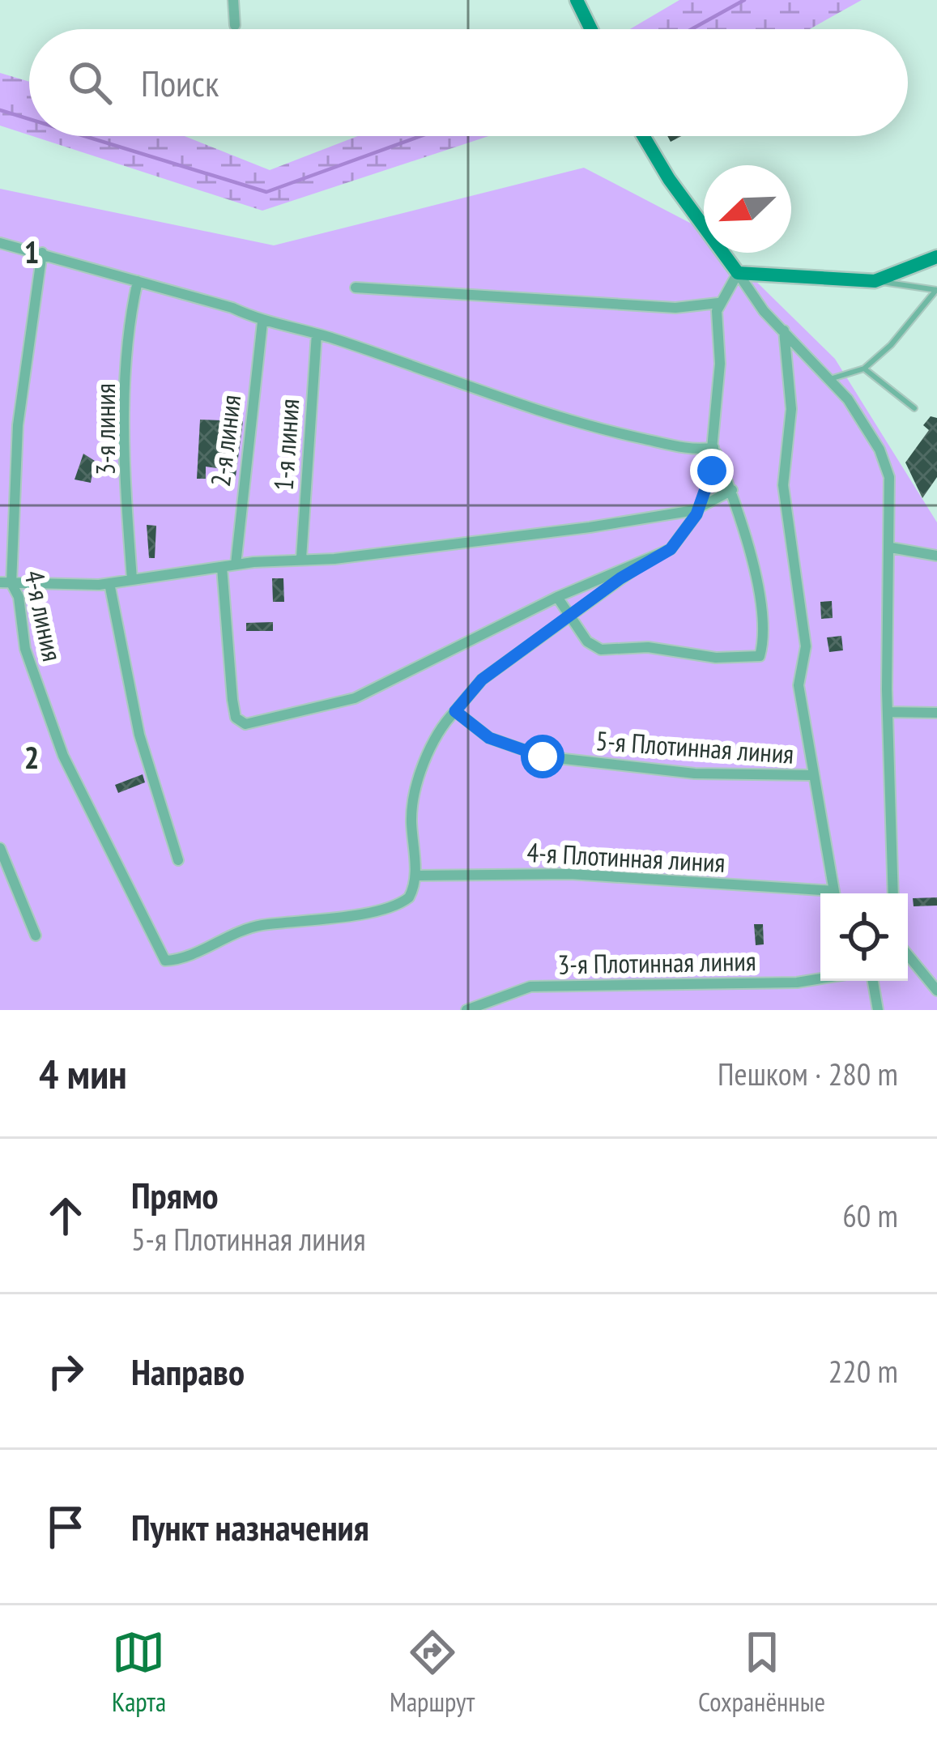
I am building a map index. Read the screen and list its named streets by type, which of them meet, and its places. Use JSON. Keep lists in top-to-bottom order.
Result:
{
  "streets": {
    "street": [
      "3-я линия",
      "2-я линия",
      "1-я линия",
      "4-я линия",
      "5-я Плотинная линия",
      "4-я Плотинная линия",
      "3-я Плотинная линия"
    ]
  },
  "crossings": [
    ["4-я линия", "4-я Плотинная линия"]
  ],
  "north": "bottom left",
  "page": {
    "search": "Поиск",
    "heading": ["4 мин", "Пешком · 280 m"],
    "list": [
      ["Прямо", "5-я Плотинная линия", "60 m"],
      ["Направо", "220 m"],
      "Пункт назначения"
    ],
    "nav": ["Карта", "Маршрут", "Сохранённые"]
  },
  "grid": {
    "rows": ["1", "2"]
  }
}
